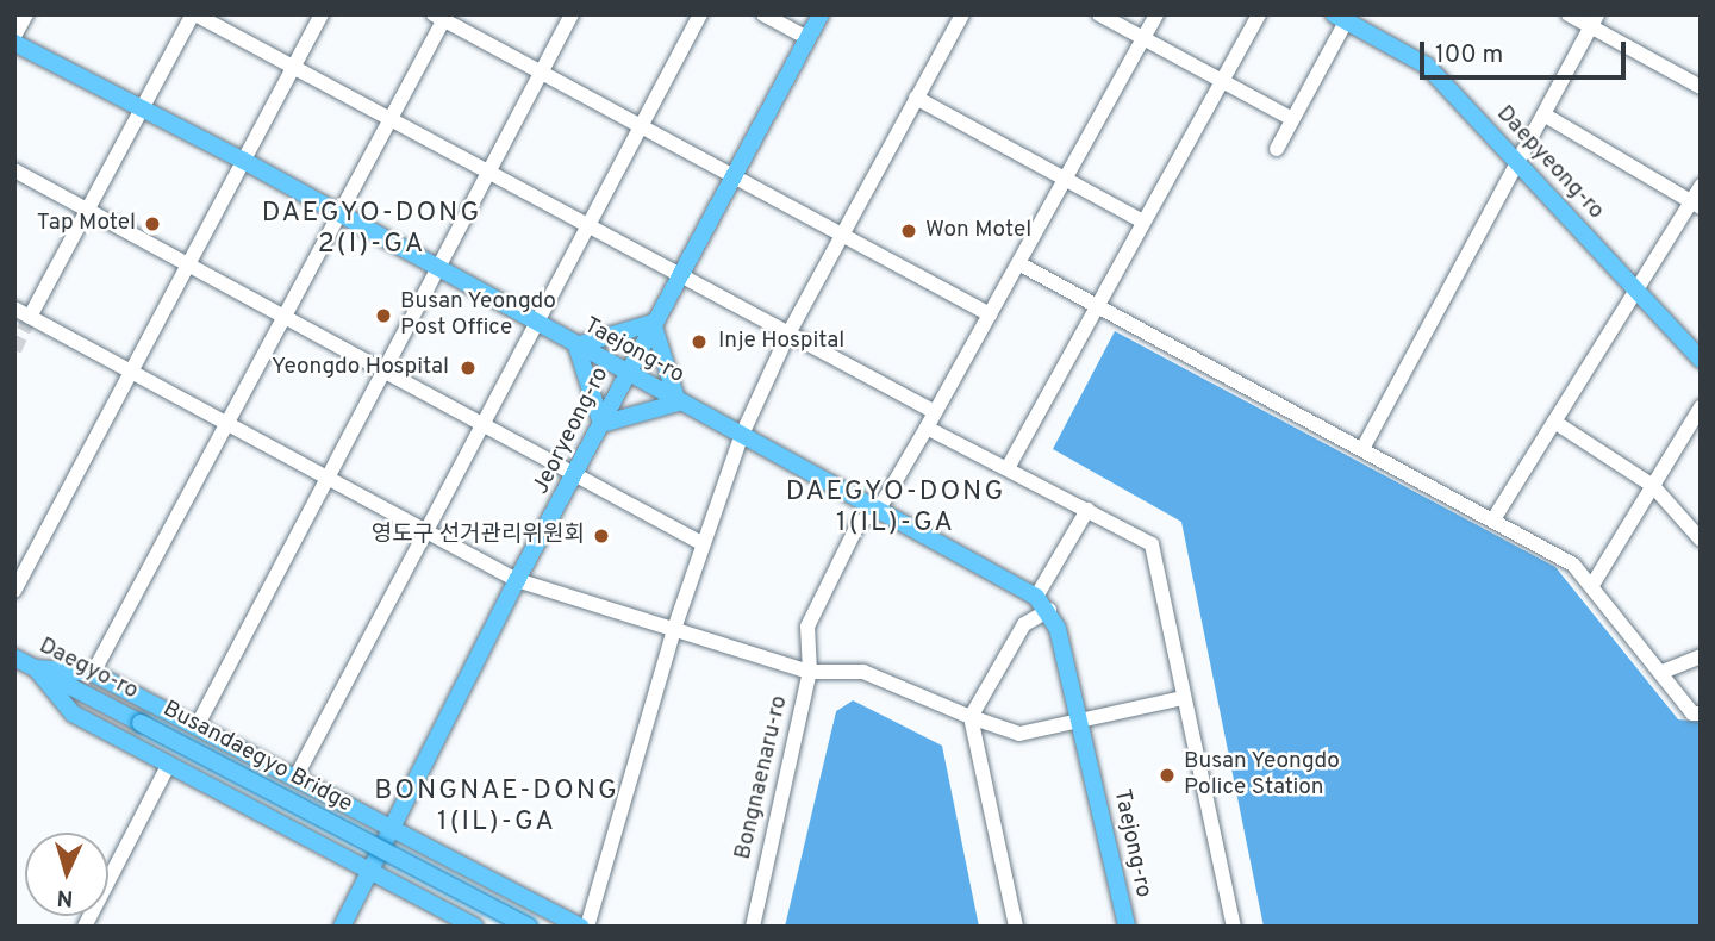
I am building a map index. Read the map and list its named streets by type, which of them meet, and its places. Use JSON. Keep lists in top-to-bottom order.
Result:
{
  "streets": {
    "main road": [
      "Daepyeong-ro",
      "Taejong-ro",
      "Jeoryeong-ro",
      "Daegyo-ro",
      "Busandaegyo Bridge"
    ],
    "street": ["Bongnaenaru-ro"]
  },
  "crossings": [
    ["Taejong-ro", "Jeoryeong-ro"],
    ["Daegyo-ro", "Busandaegyo Bridge"]
  ],
  "districts": ["DAEGYO-DONG 2(I)-GA", "DAEGYO-DONG 1(IL)-GA", "BONGNAE-DONG 1(IL)-GA"],
  "places": [
    "Tap Motel",
    "Won Motel",
    "Busan Yeongdo Post Office",
    "Inje Hospital",
    "Yeongdo Hospital",
    "영도구 선거관리위원회",
    "Busan Yeongdo Police Station"
  ],
  "scale_bar": "100 m",
  "north": "bottom"
}
